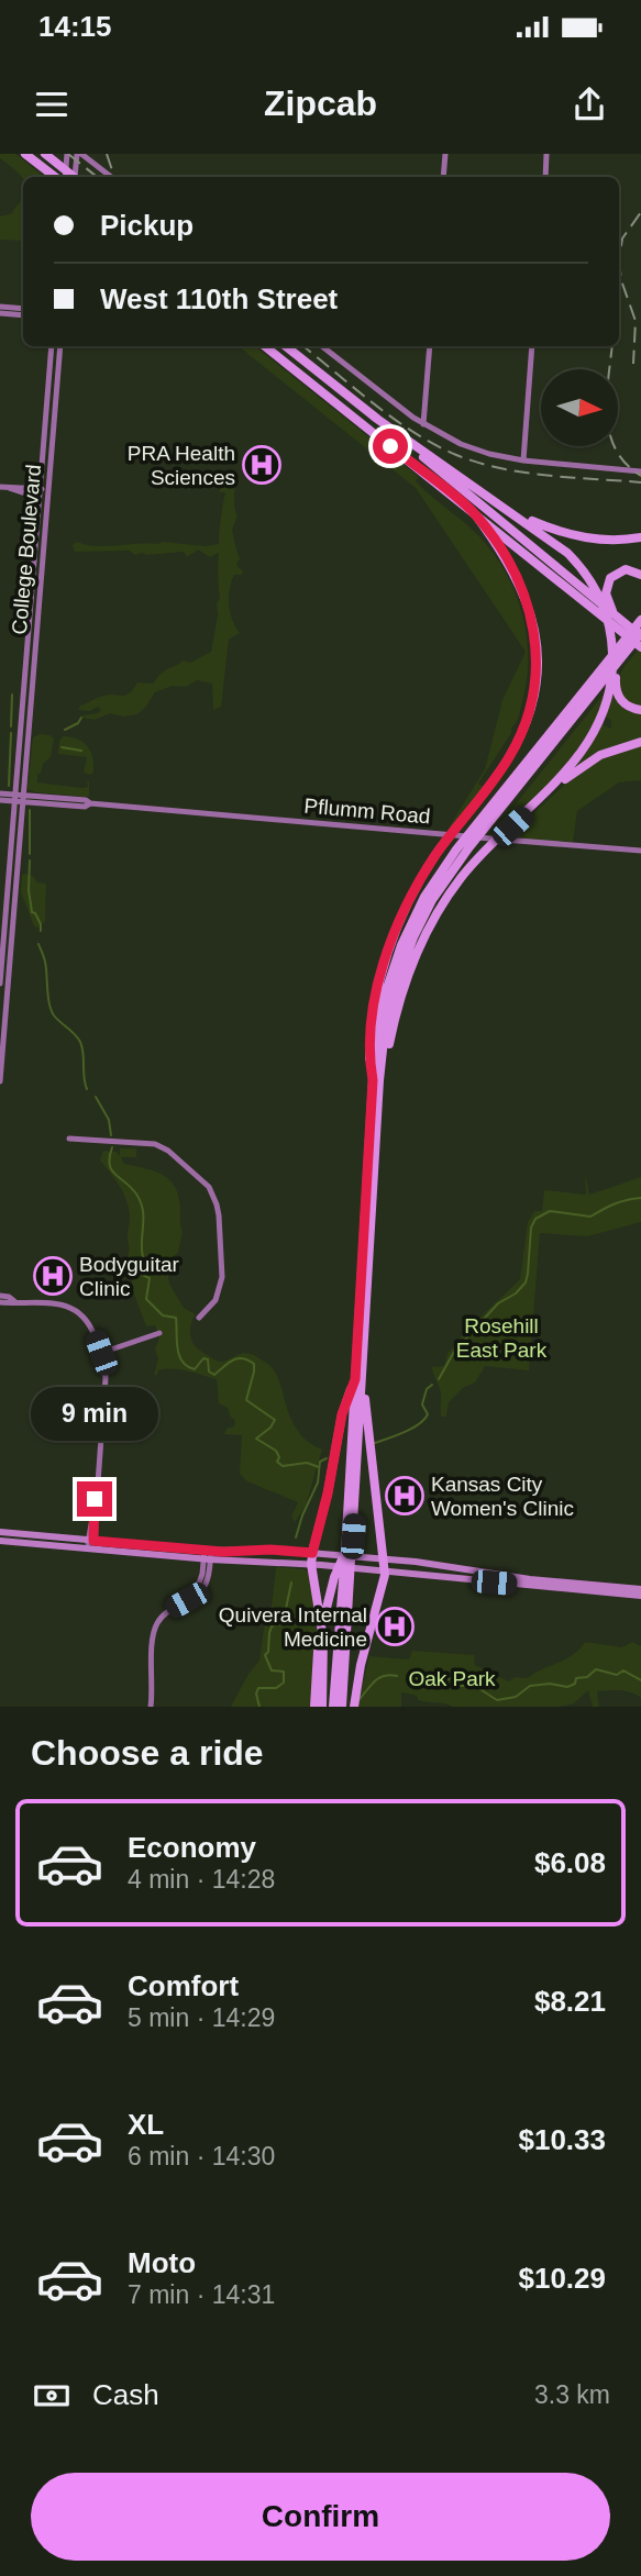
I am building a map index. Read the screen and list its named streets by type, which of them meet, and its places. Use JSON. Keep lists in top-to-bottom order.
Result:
{
  "streets": {
    "main road": ["College Boulevard", "Pflumm Road"]
  },
  "crossings": [
    ["College Boulevard", "Pflumm Road"]
  ],
  "parks": ["Rosehill East Park", "Oak Park"],
  "places": {
    "hospital": [
      "PRA Health Sciences",
      "Bodyguitar Clinic",
      "Kansas City Women's Clinic",
      "Quivera Internal Medicine"
    ]
  },
  "north": "right",
  "page": {
    "status": "14:15",
    "header": "Zipcab",
    "banner": ["Pickup", "West 110th Street"],
    "bubble": "9 min",
    "heading": "Choose a ride",
    "list": [
      {
        "name": "Economy",
        "note": "4 min · 14:28",
        "value": "$6.08"
      },
      {
        "name": "Comfort",
        "note": "5 min · 14:29",
        "value": "$8.21"
      },
      {
        "name": "XL",
        "note": "6 min · 14:30",
        "value": "$10.33"
      },
      {
        "name": "Moto",
        "note": "7 min · 14:31",
        "value": "$10.29"
      }
    ],
    "pay": ["Cash", "3.3 km"],
    "buttons": "Confirm"
  }
}
